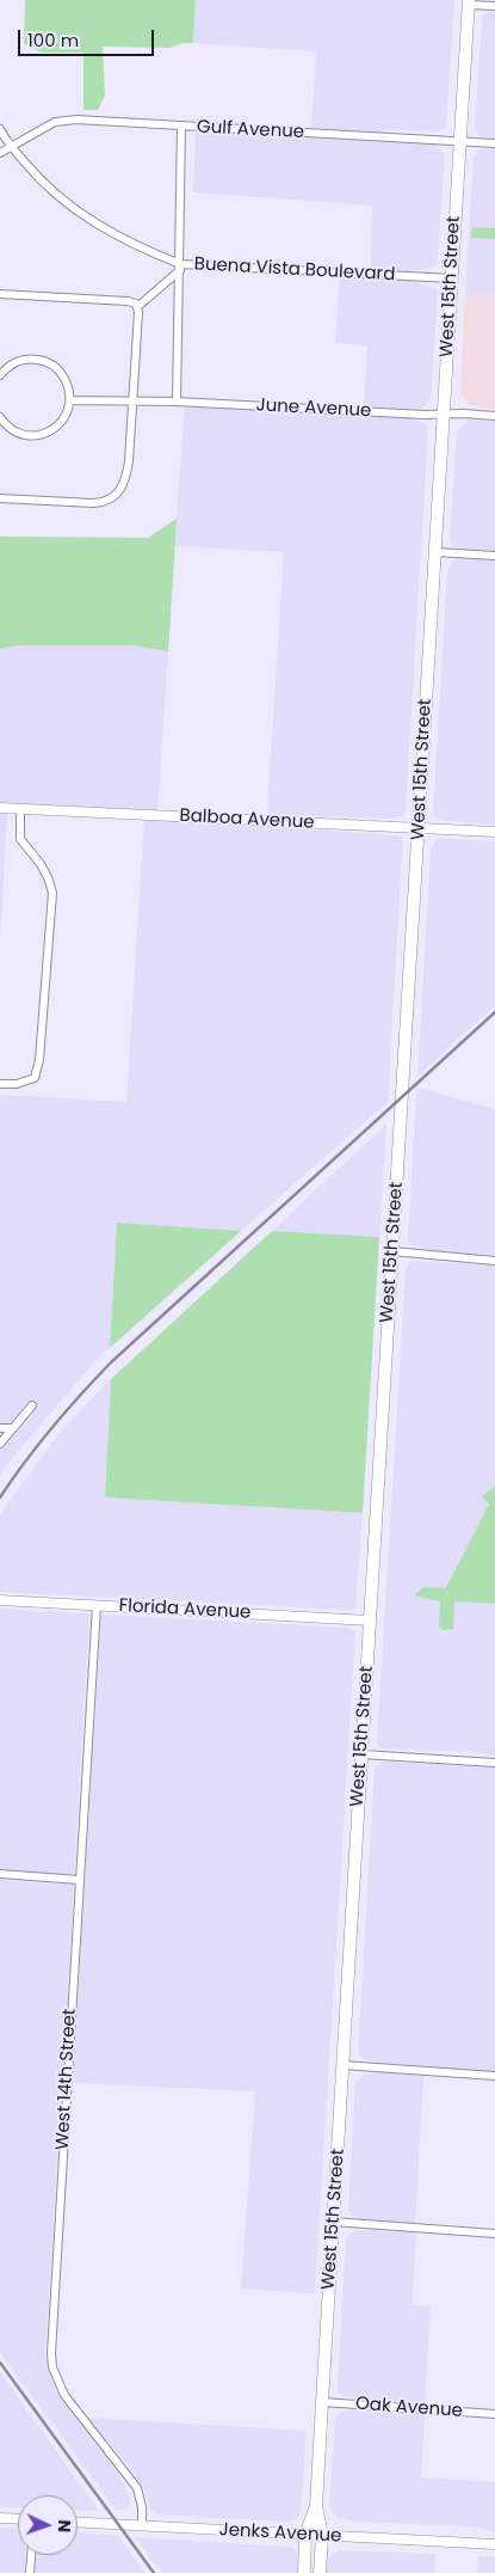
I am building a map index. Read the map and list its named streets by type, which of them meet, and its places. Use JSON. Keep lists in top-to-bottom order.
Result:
{
  "streets": {
    "highway": ["West 15th Street"],
    "street": [
      "Gulf Avenue",
      "Buena Vista Boulevard",
      "June Avenue",
      "Balboa Avenue",
      "Florida Avenue",
      "West 14th Street",
      "Oak Avenue",
      "Jenks Avenue"
    ]
  },
  "crossings": [
    ["Gulf Avenue", "Buena Vista Boulevard"],
    ["Gulf Avenue", "West 15th Street"],
    ["Buena Vista Boulevard", "West 15th Street"],
    ["West 15th Street", "June Avenue"],
    ["West 15th Street", "Balboa Avenue"],
    ["West 15th Street", "Florida Avenue"],
    ["West 15th Street", "Oak Avenue"],
    ["West 15th Street", "Jenks Avenue"],
    ["Florida Avenue", "West 14th Street"],
    ["West 14th Street", "Jenks Avenue"]
  ],
  "scale_bar": "100 m",
  "north": "right"
}
